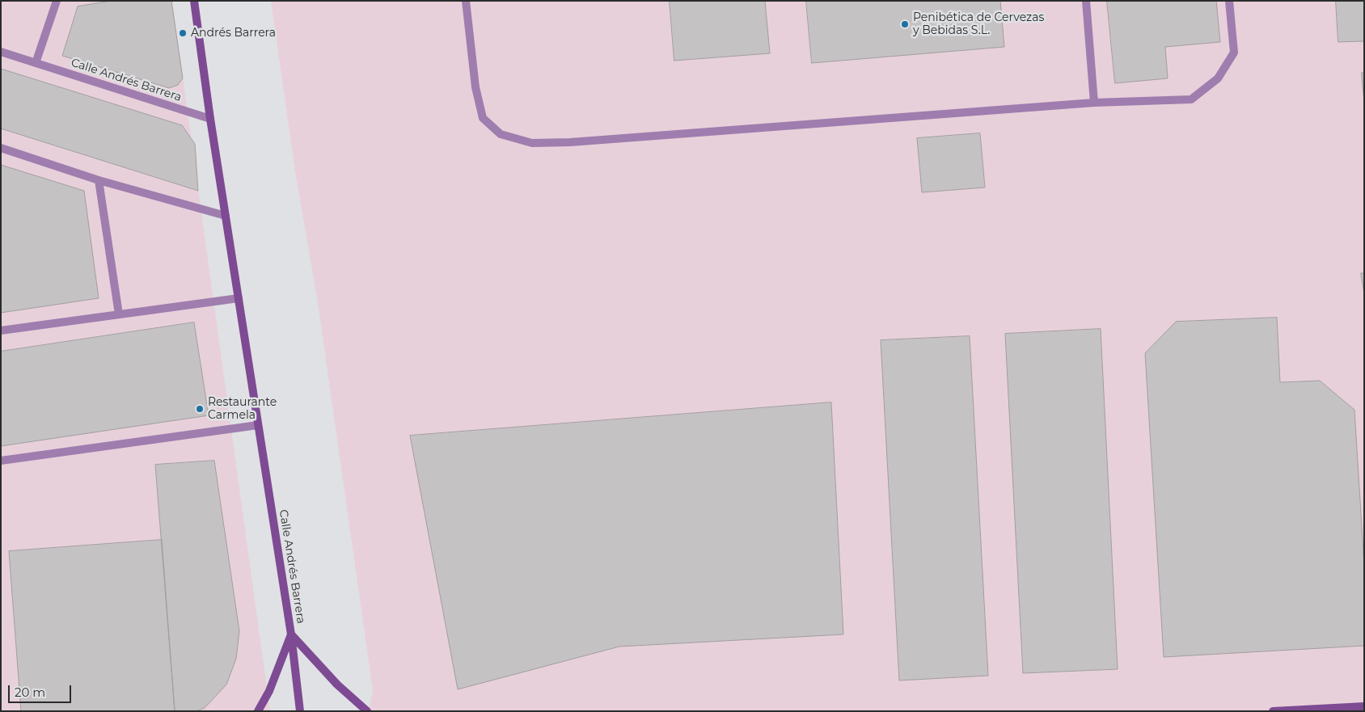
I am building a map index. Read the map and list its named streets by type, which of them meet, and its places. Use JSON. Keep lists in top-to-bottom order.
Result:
{
  "streets": {
    "street": ["Calle Andrés Barrera"]
  },
  "places": ["Penibética de Cervezas y Bebidas S.L.", "Andrés Barrera", "Restaurante Carmela"],
  "scale_bar": "20 m"
}
